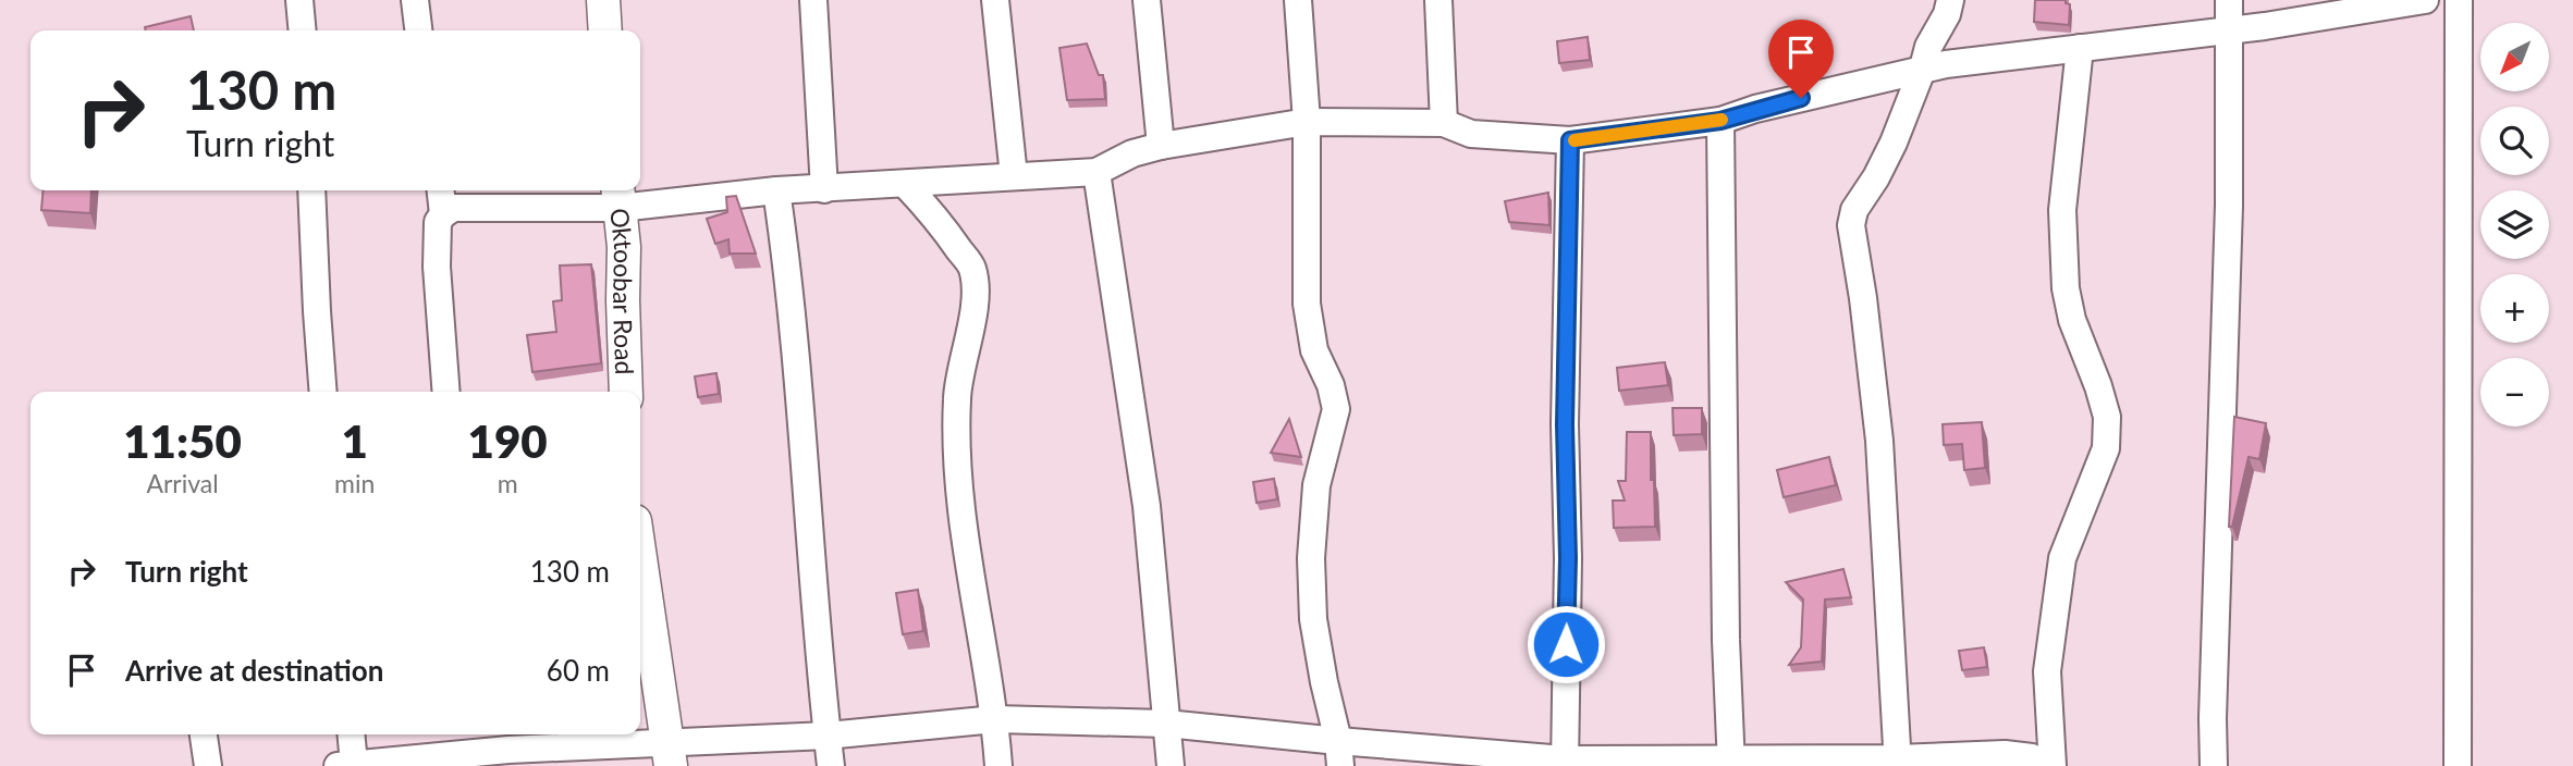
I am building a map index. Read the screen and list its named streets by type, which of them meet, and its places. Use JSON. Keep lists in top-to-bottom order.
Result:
{
  "streets": {
    "street": ["Oktoobar Road"]
  },
  "north": "bottom left",
  "page": {
    "map_buttons": ["+", "−"],
    "turn": ["130 m", "Turn right"],
    "eta": [
      "11:50",
      "Arrival",
      "1",
      "min",
      "190",
      "m"
    ],
    "list": [
      {
        "name": "Turn right",
        "value": "130 m"
      },
      {
        "name": "Arrive at destination",
        "value": "60 m"
      }
    ]
  }
}
